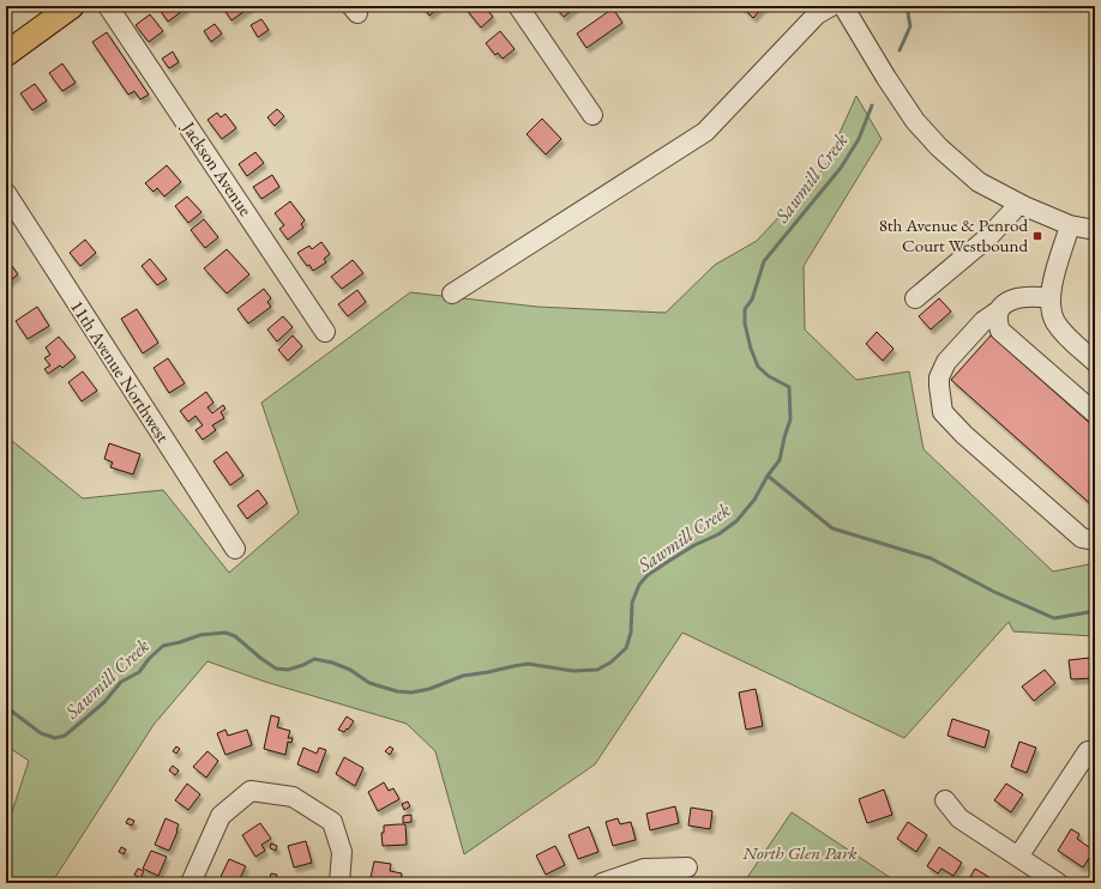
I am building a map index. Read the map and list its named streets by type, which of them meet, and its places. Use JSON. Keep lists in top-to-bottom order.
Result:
{
  "streets": {
    "street": ["Jackson Avenue", "11th Avenue Northwest"]
  },
  "water": ["Sawmill Creek"],
  "parks": ["North Glen Park"],
  "places": {
    "transit": ["8th Avenue & Penrod Court Westbound"]
  }
}
